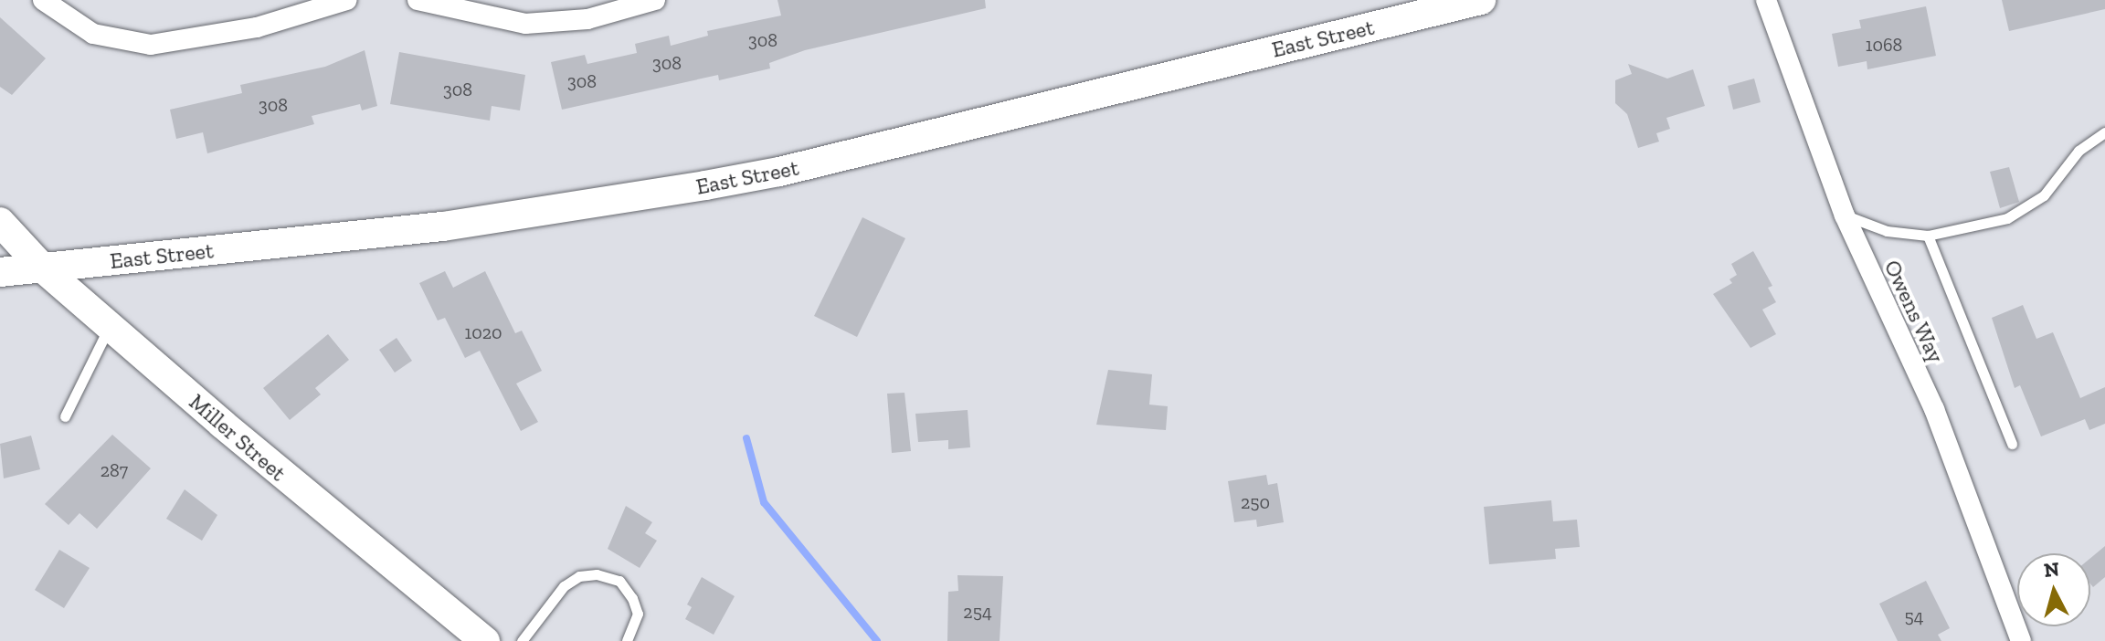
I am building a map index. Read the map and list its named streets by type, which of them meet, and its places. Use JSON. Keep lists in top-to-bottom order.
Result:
{
  "streets": {
    "main road": ["East Street", "Miller Street"],
    "street": ["Owens Way"]
  },
  "crossings": [
    ["East Street", "Miller Street"]
  ],
  "house_numbers": [
    "308",
    "1068",
    "308",
    "308",
    "308",
    "308",
    "1020",
    "287",
    "250",
    "254",
    "54"
  ],
  "north": "top"
}
